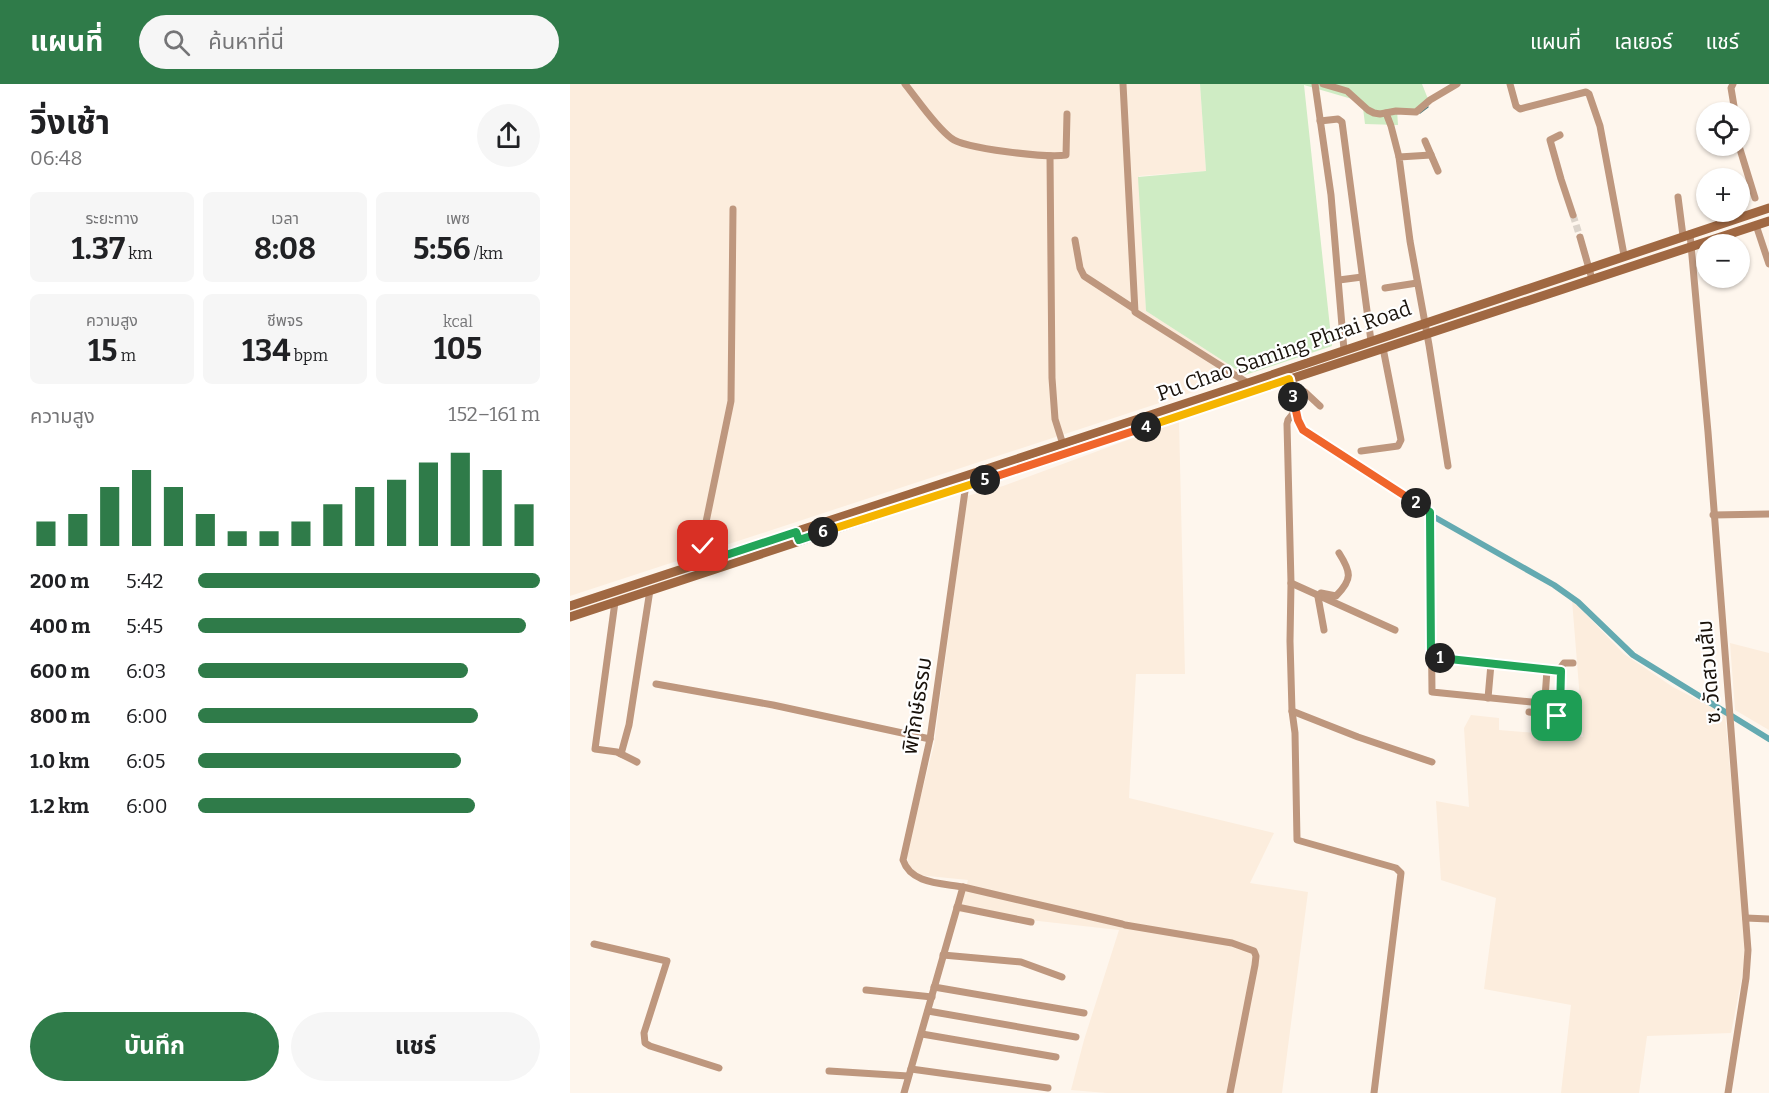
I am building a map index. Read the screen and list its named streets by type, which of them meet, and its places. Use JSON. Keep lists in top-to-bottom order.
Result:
{
  "streets": {
    "main road": ["Pu Chao Saming Phrai Road"],
    "street": ["ซ. วัดสวนส้ม", "พิทักษ์ธรรม"]
  },
  "crossings": [
    ["Pu Chao Saming Phrai Road", "ซ. วัดสวนส้ม"],
    ["Pu Chao Saming Phrai Road", "พิทักษ์ธรรม"]
  ],
  "page": {
    "header": "แผนที่",
    "search": "ค้นหาที่นี่",
    "nav": ["แผนที่", "เลเยอร์", "แชร์"],
    "heading": ["วิ่งเช้า", "06:48"],
    "map_buttons": ["+", "−"],
    "stats": [
      ["ระยะทาง", "1.37 km"],
      ["เวลา", "8:08"],
      ["เพซ", "5:56 /km"],
      ["ความสูง", "15 m"],
      ["ชีพจร", "134 bpm"],
      ["kcal", "105"]
    ],
    "pins": [
      "3",
      "4",
      "5",
      "2",
      "6",
      "1"
    ],
    "chart": ["ความสูง", "152–161 m"],
    "list": [
      {
        "name": "200 m",
        "note": "5:42"
      },
      {
        "name": "400 m",
        "note": "5:45"
      },
      {
        "name": "600 m",
        "note": "6:03"
      },
      {
        "name": "800 m",
        "note": "6:00"
      },
      {
        "name": "1.0 km",
        "note": "6:05"
      },
      {
        "name": "1.2 km",
        "note": "6:00"
      }
    ],
    "buttons": ["บันทึก", "แชร์"]
  }
}
